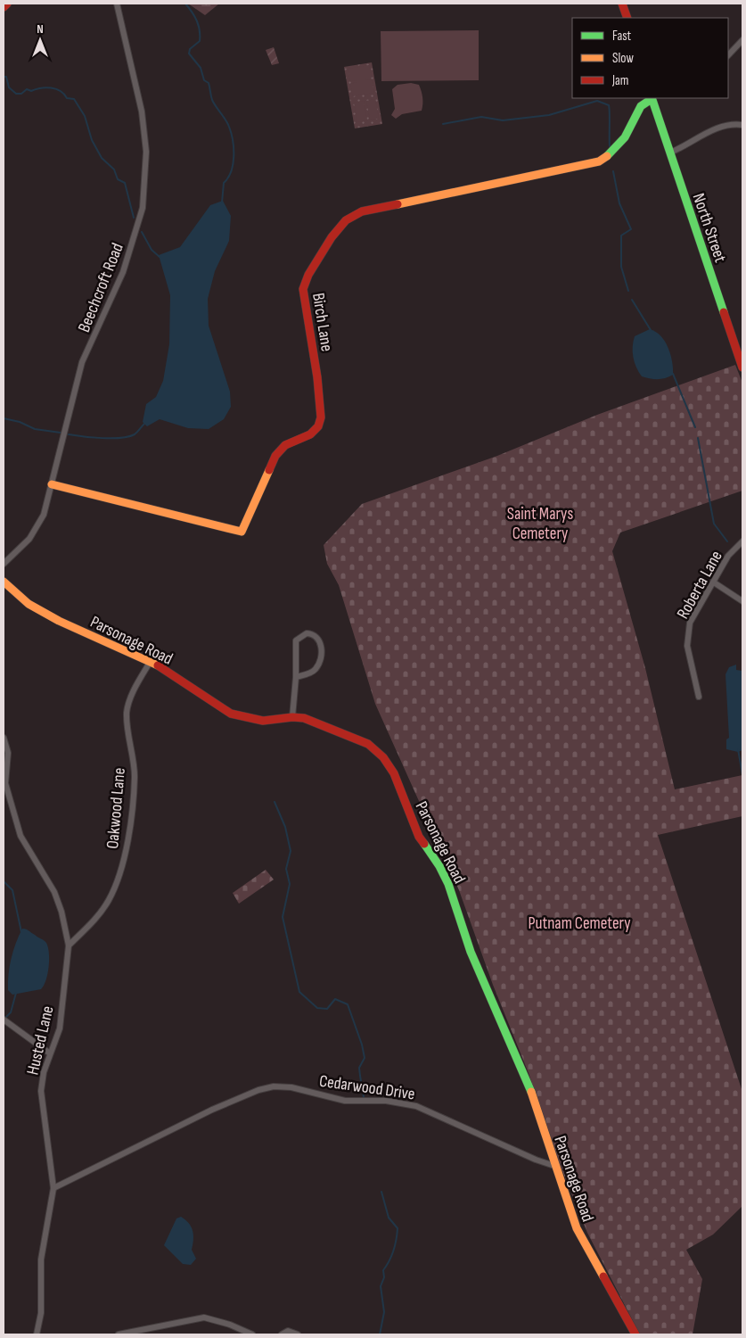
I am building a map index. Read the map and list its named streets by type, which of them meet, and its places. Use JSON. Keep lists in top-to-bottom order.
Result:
{
  "streets": {
    "street": [
      "North Street",
      "Beechcroft Road",
      "Birch Lane",
      "Roberta Lane",
      "Parsonage Road",
      "Oakwood Lane",
      "Husted Lane",
      "Cedarwood Drive"
    ]
  },
  "crossings": [
    ["North Street", "Birch Lane"],
    ["Beechcroft Road", "Birch Lane"],
    ["Parsonage Road", "Oakwood Lane"],
    ["Parsonage Road", "Cedarwood Drive"],
    ["Oakwood Lane", "Husted Lane"],
    ["Husted Lane", "Cedarwood Drive"]
  ],
  "parks": ["Saint Marys Cemetery", "Putnam Cemetery"],
  "legend": ["Fast", "Slow", "Jam"],
  "north": "top"
}
